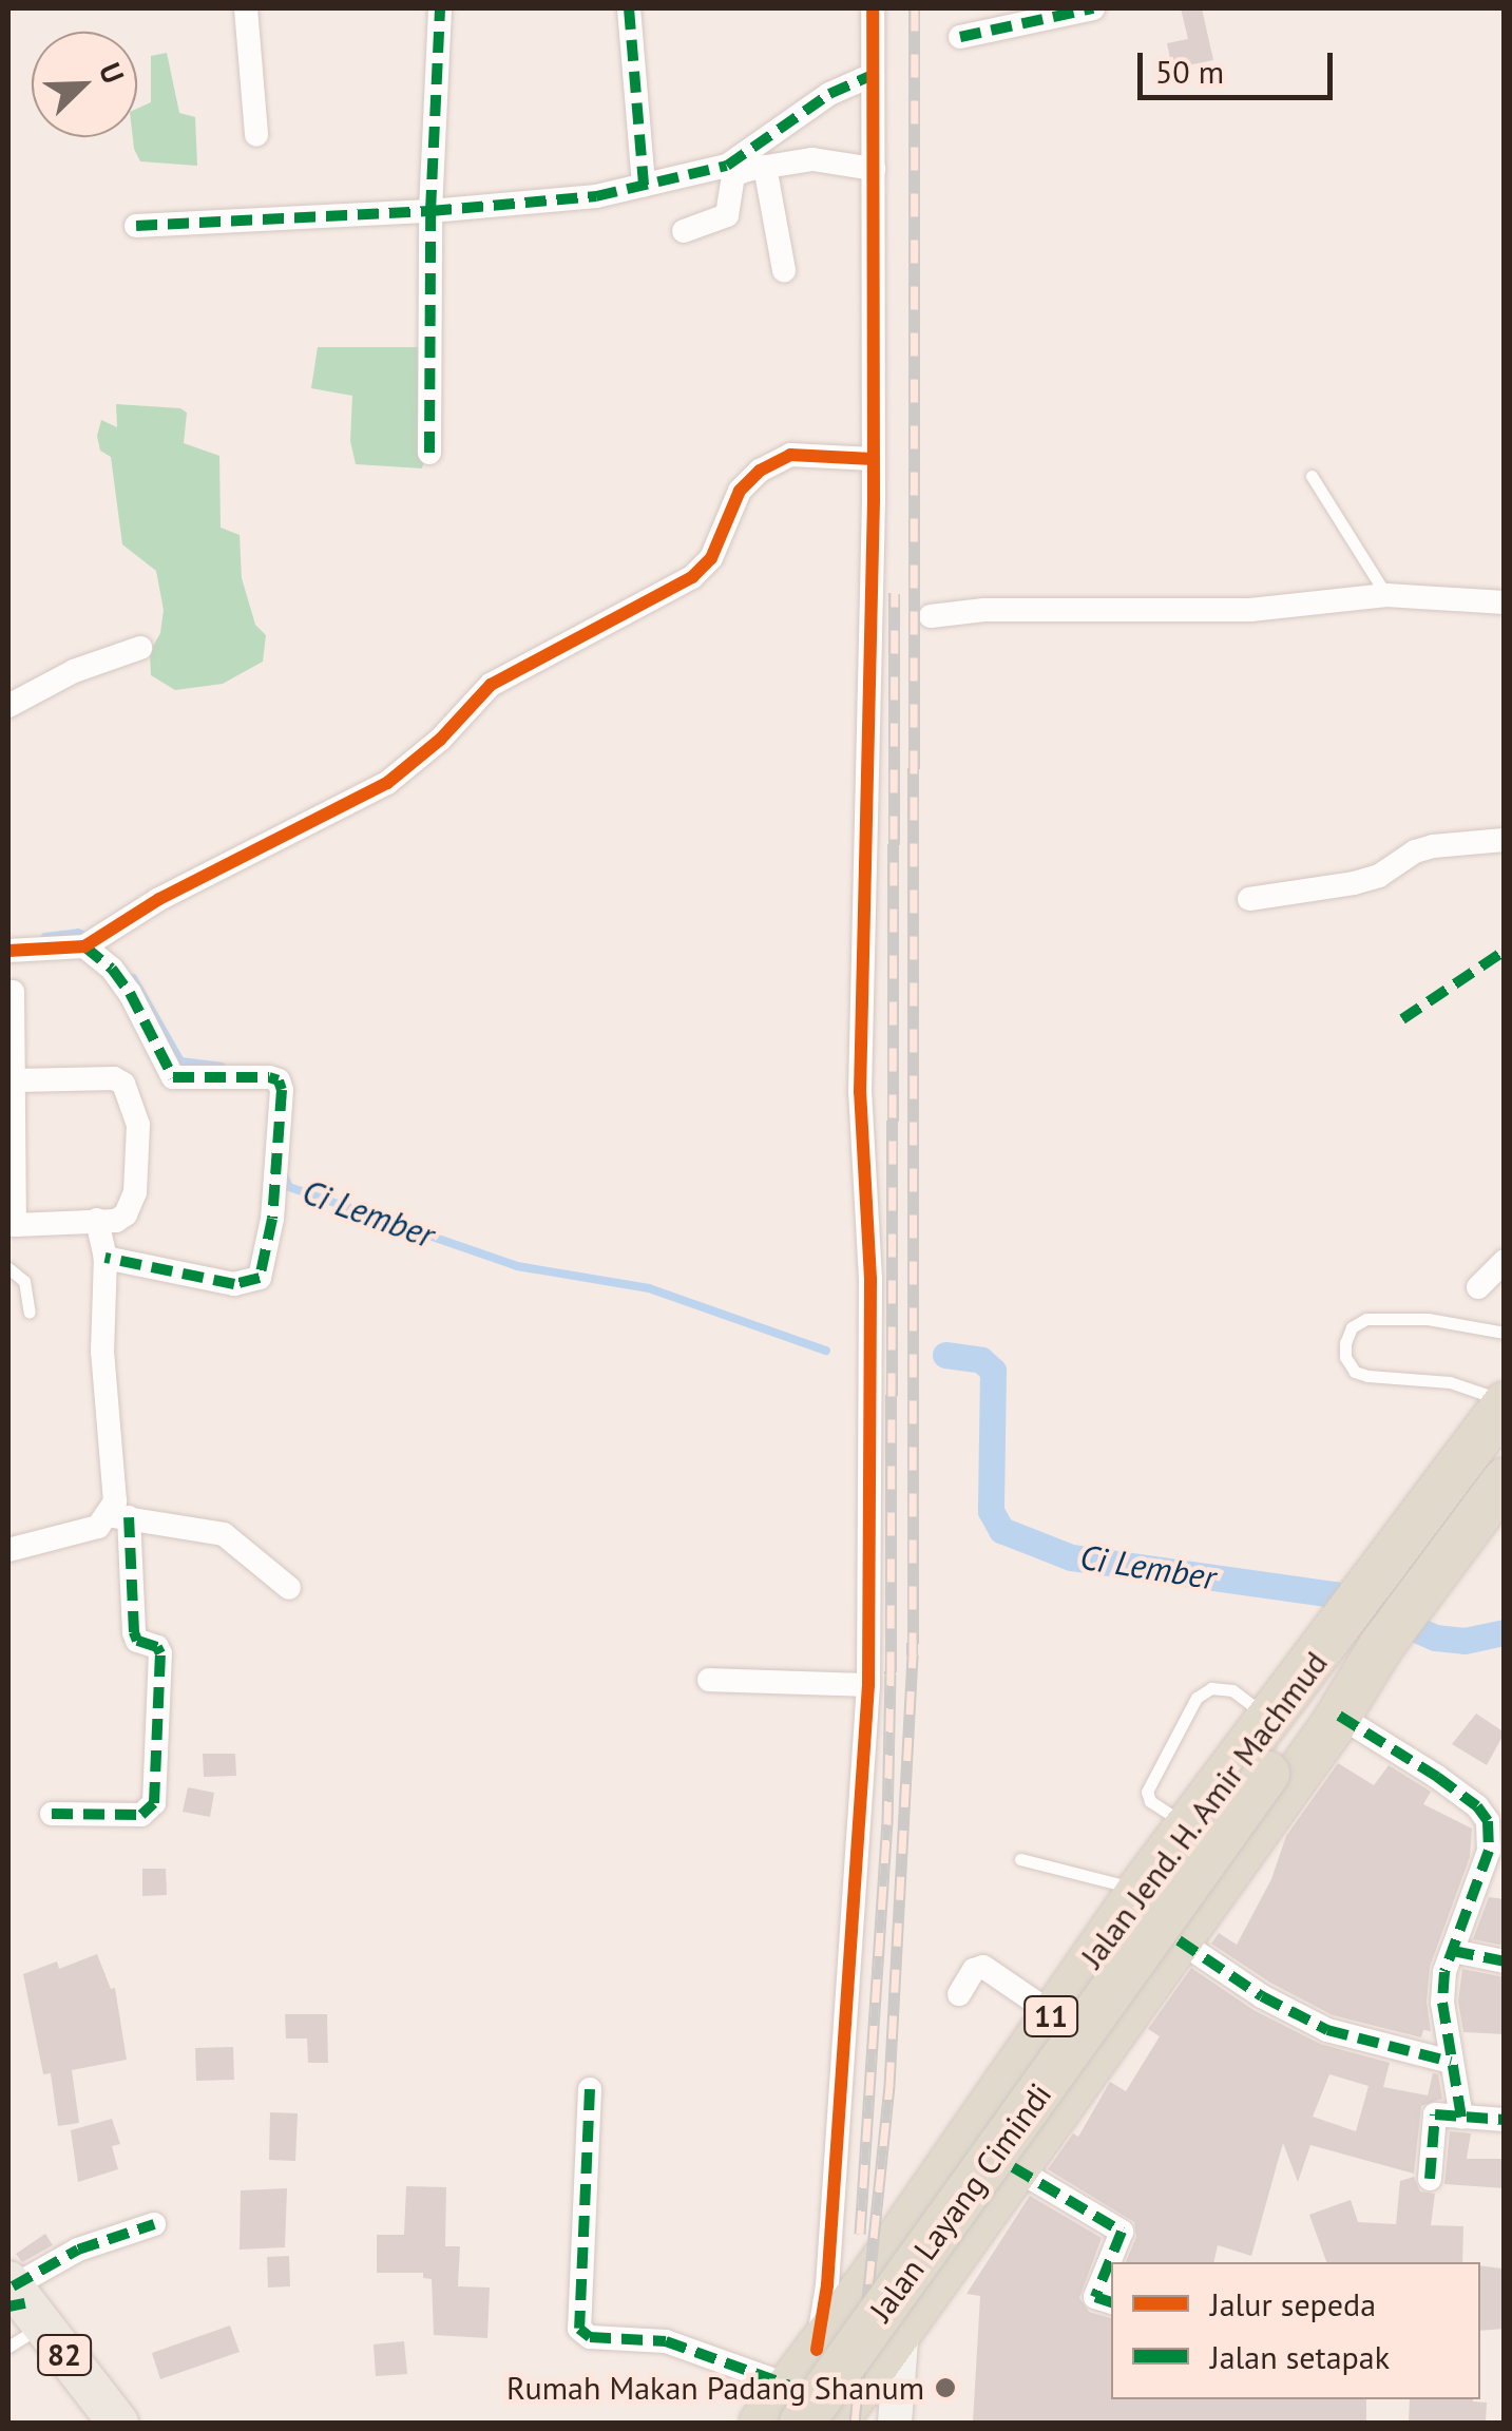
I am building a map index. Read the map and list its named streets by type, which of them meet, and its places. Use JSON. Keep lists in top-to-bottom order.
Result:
{
  "streets": {
    "highway": ["Jalan Jend. H. Amir Machmud", "11", "Jalan Layang Cimindi"],
    "main road": ["82"]
  },
  "crossings": [
    ["Jalan Jend. H. Amir Machmud", "Jalan Layang Cimindi"]
  ],
  "water": ["Ci Lember"],
  "places": ["Rumah Makan Padang Shanum"],
  "legend": ["Jalur sepeda", "Jalan setapak"],
  "scale_bar": "50 m",
  "north": "top right"
}
